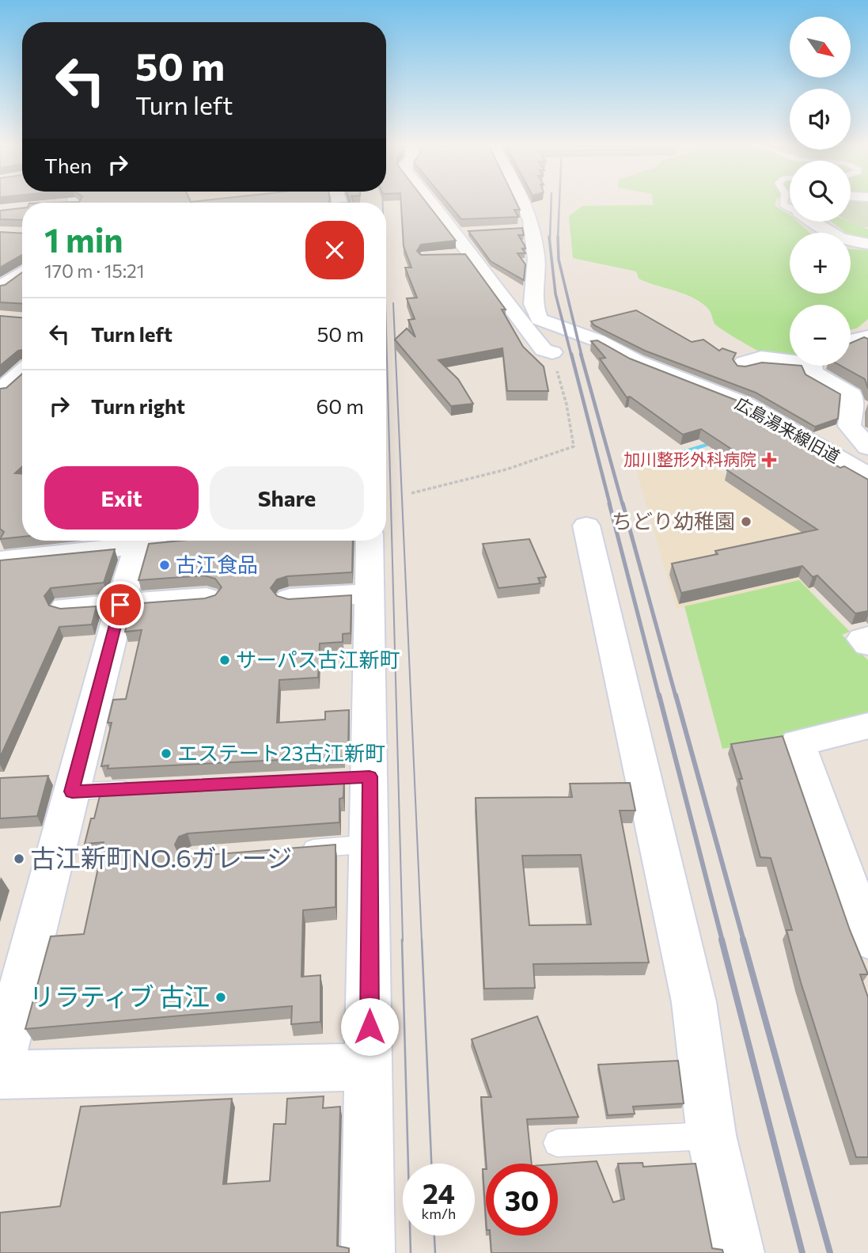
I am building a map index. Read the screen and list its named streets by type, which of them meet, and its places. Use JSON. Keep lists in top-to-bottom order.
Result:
{
  "streets": {
    "street": ["広島湯来線旧道"]
  },
  "places": {
    "health": ["加川整形外科病院"],
    "other": [
      "ちどり幼稚園",
      "古江食品",
      "サーパス古江新町",
      "エステート23古江新町",
      "古江新町NO.6ガレージ",
      "リラティブ 古江"
    ]
  },
  "north": "bottom right",
  "page": {
    "map_buttons": ["+", "−"],
    "turn": ["50 m", "Turn left"],
    "then": "Then",
    "heading": ["1 min", "170 m · 15:21"],
    "list": [
      {
        "name": "Turn left",
        "value": "50 m"
      },
      {
        "name": "Turn right",
        "value": "60 m"
      }
    ],
    "buttons": ["Exit", "Share"],
    "speed": "24 km/h",
    "limit": "30"
  }
}
